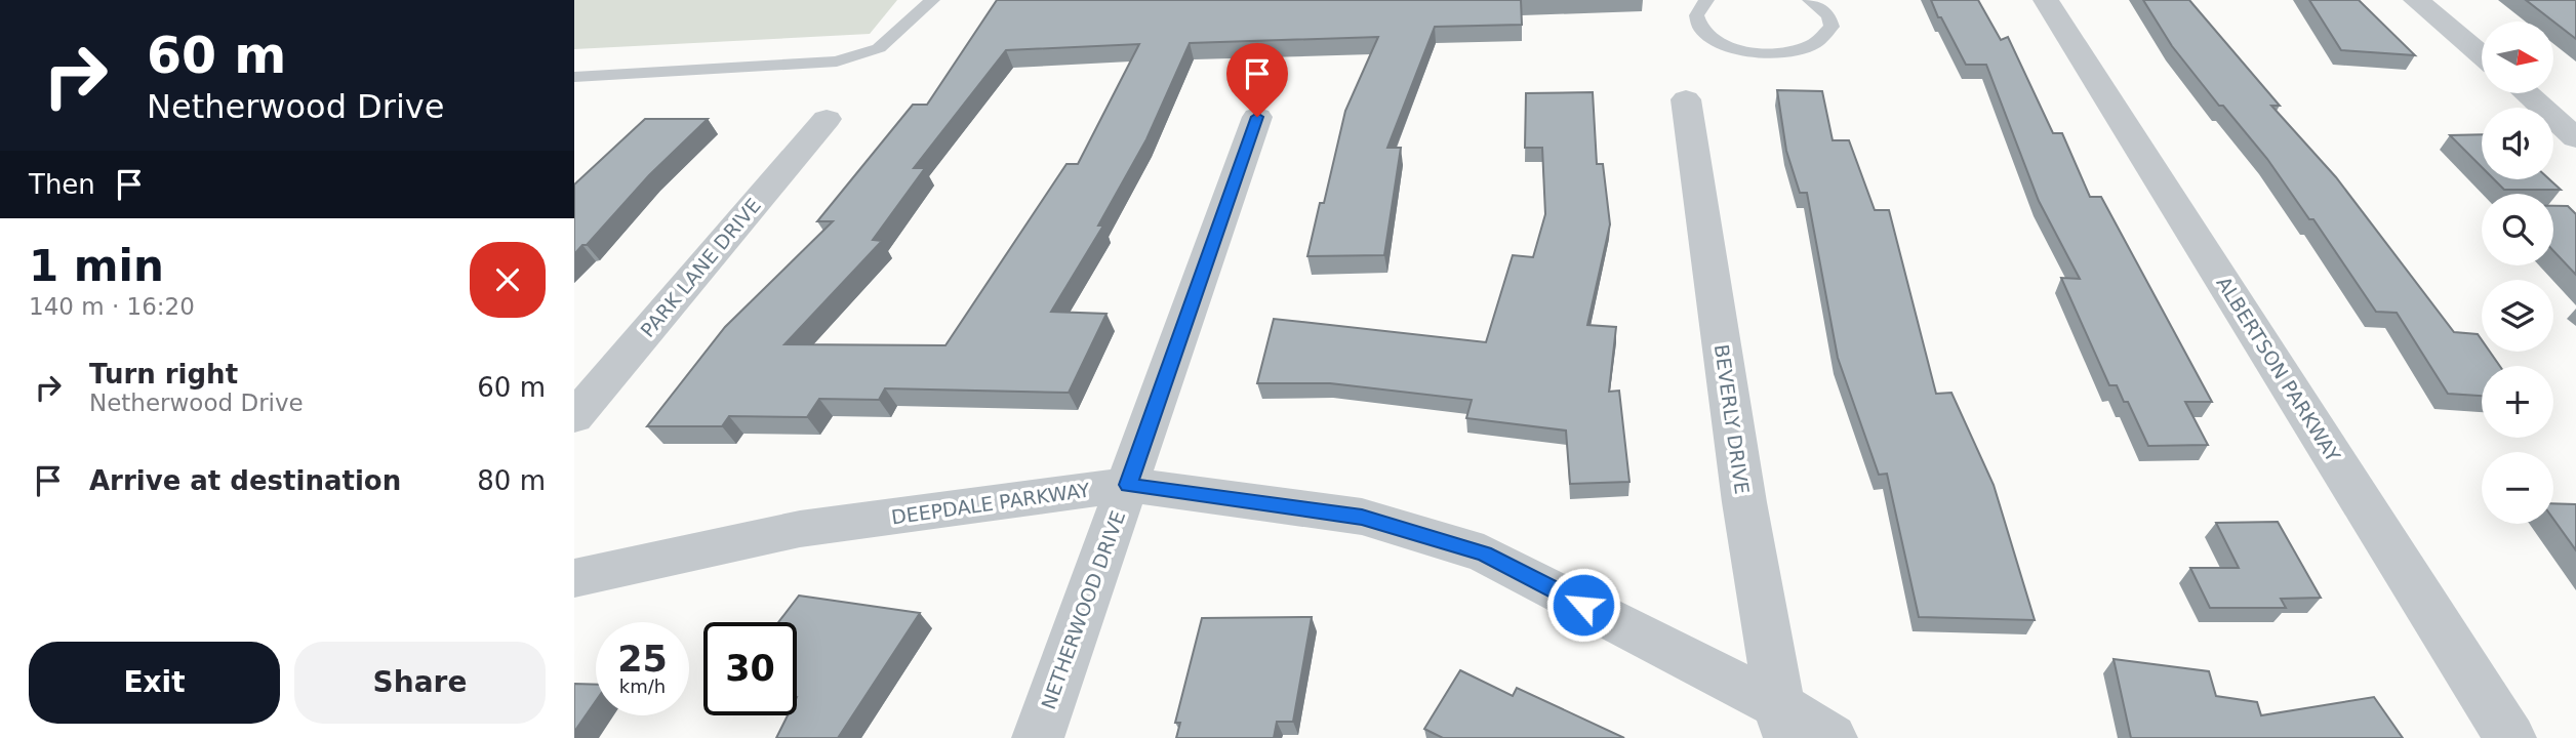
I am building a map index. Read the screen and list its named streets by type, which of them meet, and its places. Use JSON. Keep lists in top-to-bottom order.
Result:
{
  "streets": {
    "street": [
      "PARK LANE DRIVE",
      "ALBERTSON PARKWAY",
      "BEVERLY DRIVE",
      "DEEPDALE PARKWAY",
      "NETHERWOOD DRIVE"
    ]
  },
  "crossings": [
    ["BEVERLY DRIVE", "DEEPDALE PARKWAY"],
    ["DEEPDALE PARKWAY", "NETHERWOOD DRIVE"]
  ],
  "north": "right",
  "page": {
    "turn": ["60 m", "Netherwood Drive"],
    "map_buttons": ["+", "−"],
    "then": "Then",
    "heading": ["1 min", "140 m · 16:20"],
    "list": [
      {
        "name": "Turn right",
        "note": "Netherwood Drive",
        "value": "60 m"
      },
      {
        "name": "Arrive at destination",
        "value": "80 m"
      }
    ],
    "speed": "25 km/h",
    "limit": "30",
    "buttons": ["Exit", "Share"]
  }
}
